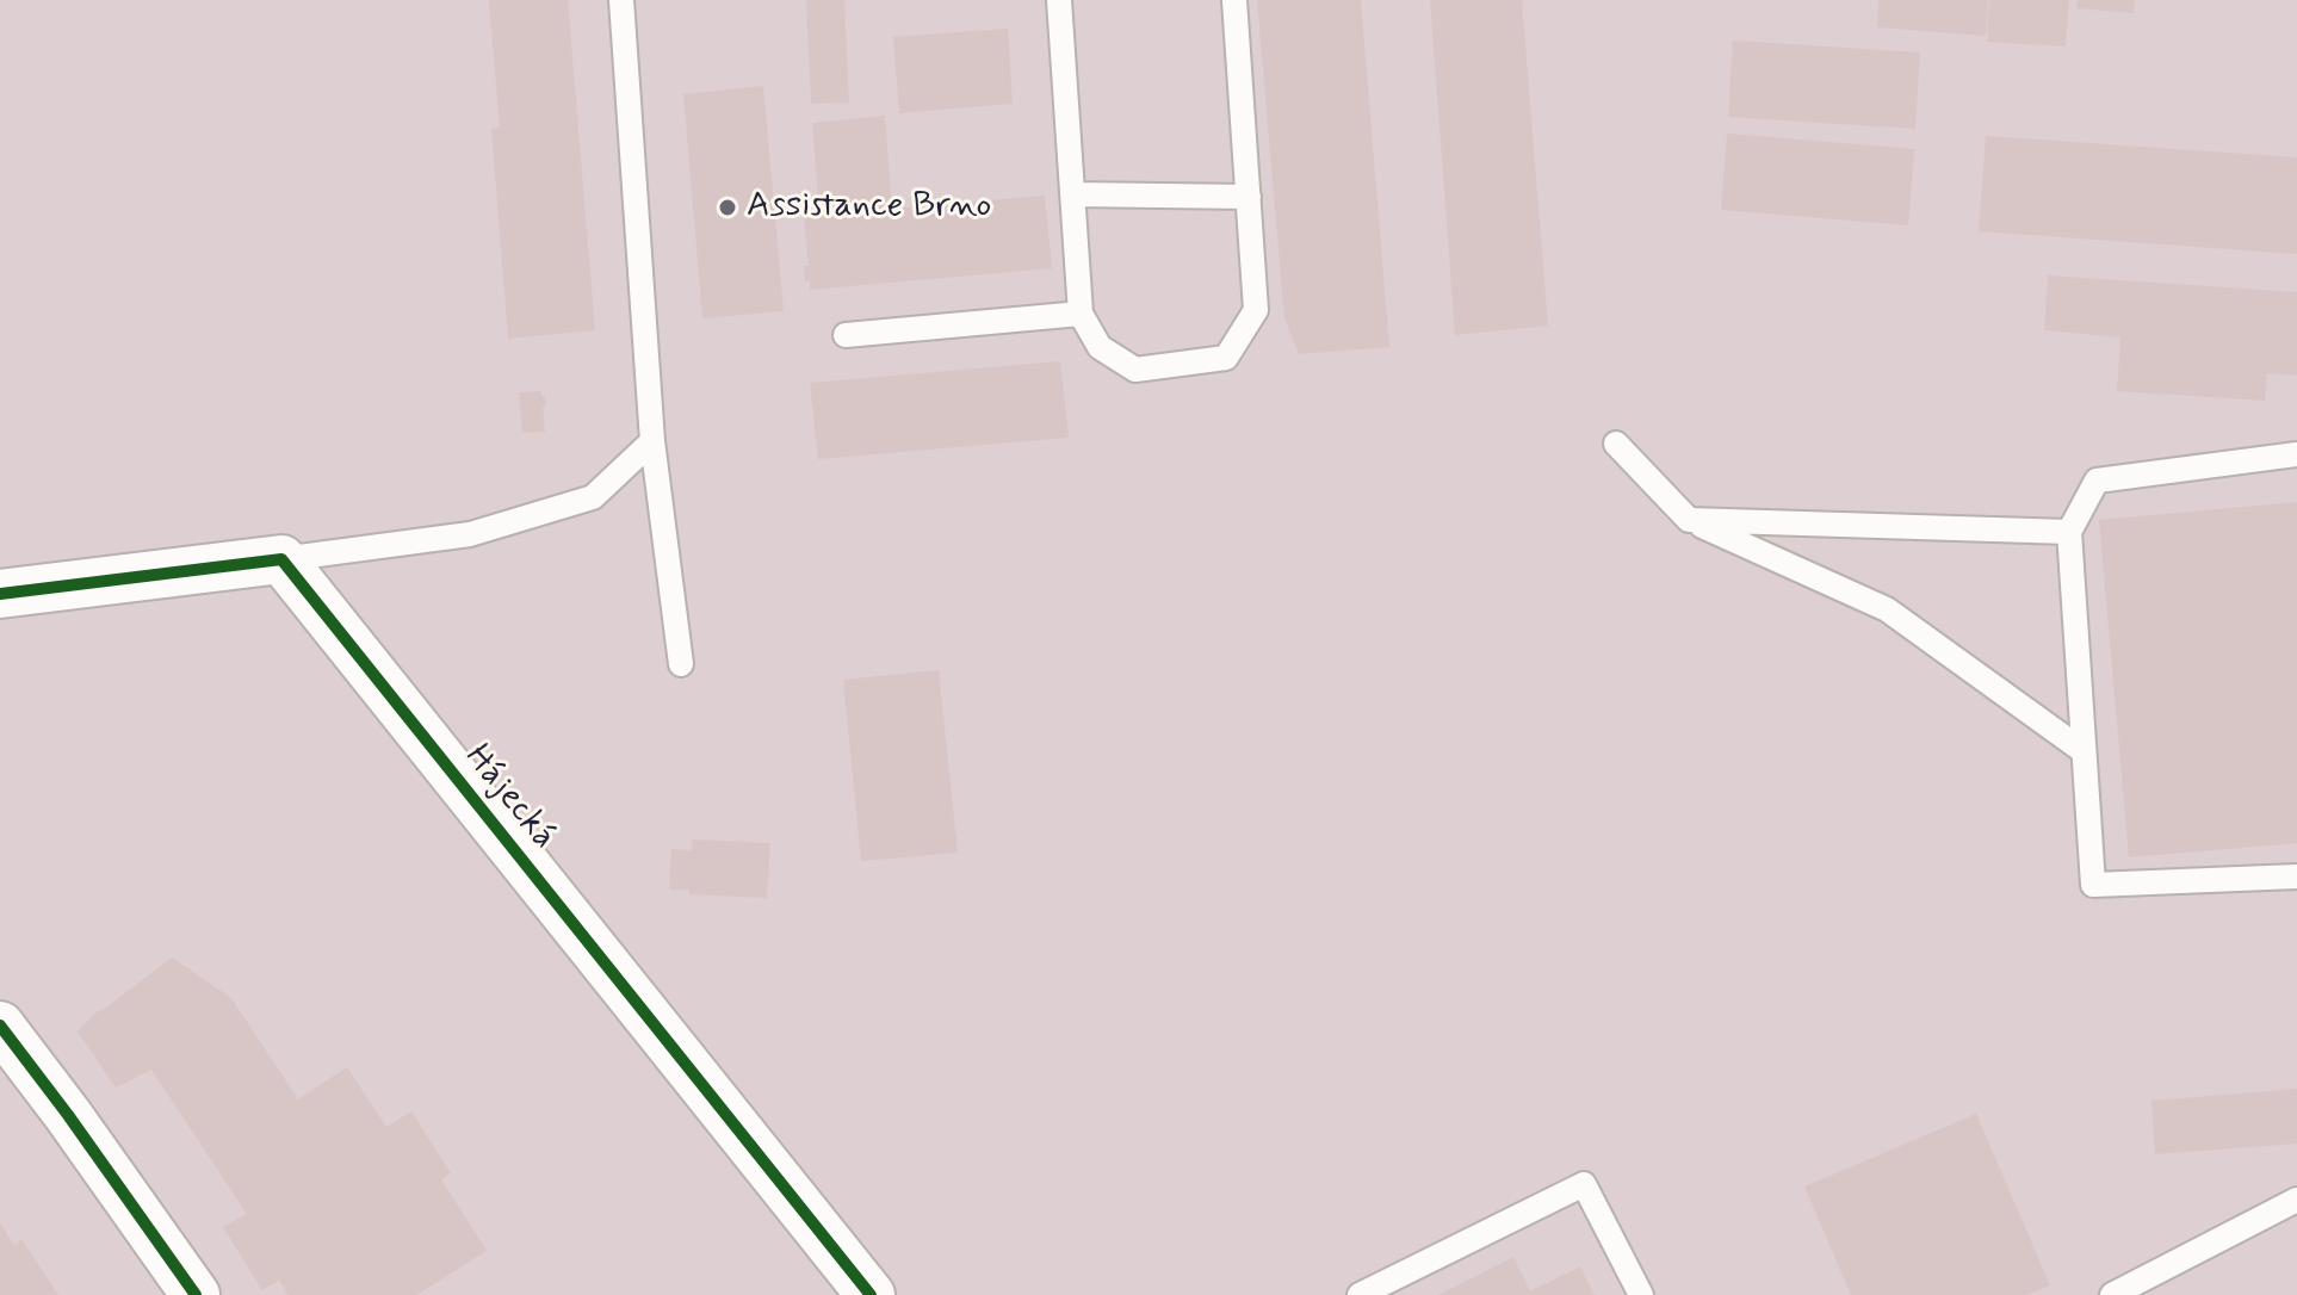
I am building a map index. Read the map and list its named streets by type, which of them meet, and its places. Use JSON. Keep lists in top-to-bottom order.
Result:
{
  "streets": {
    "street": ["Hájecká"]
  },
  "places": ["Assistance Brno"]
}
